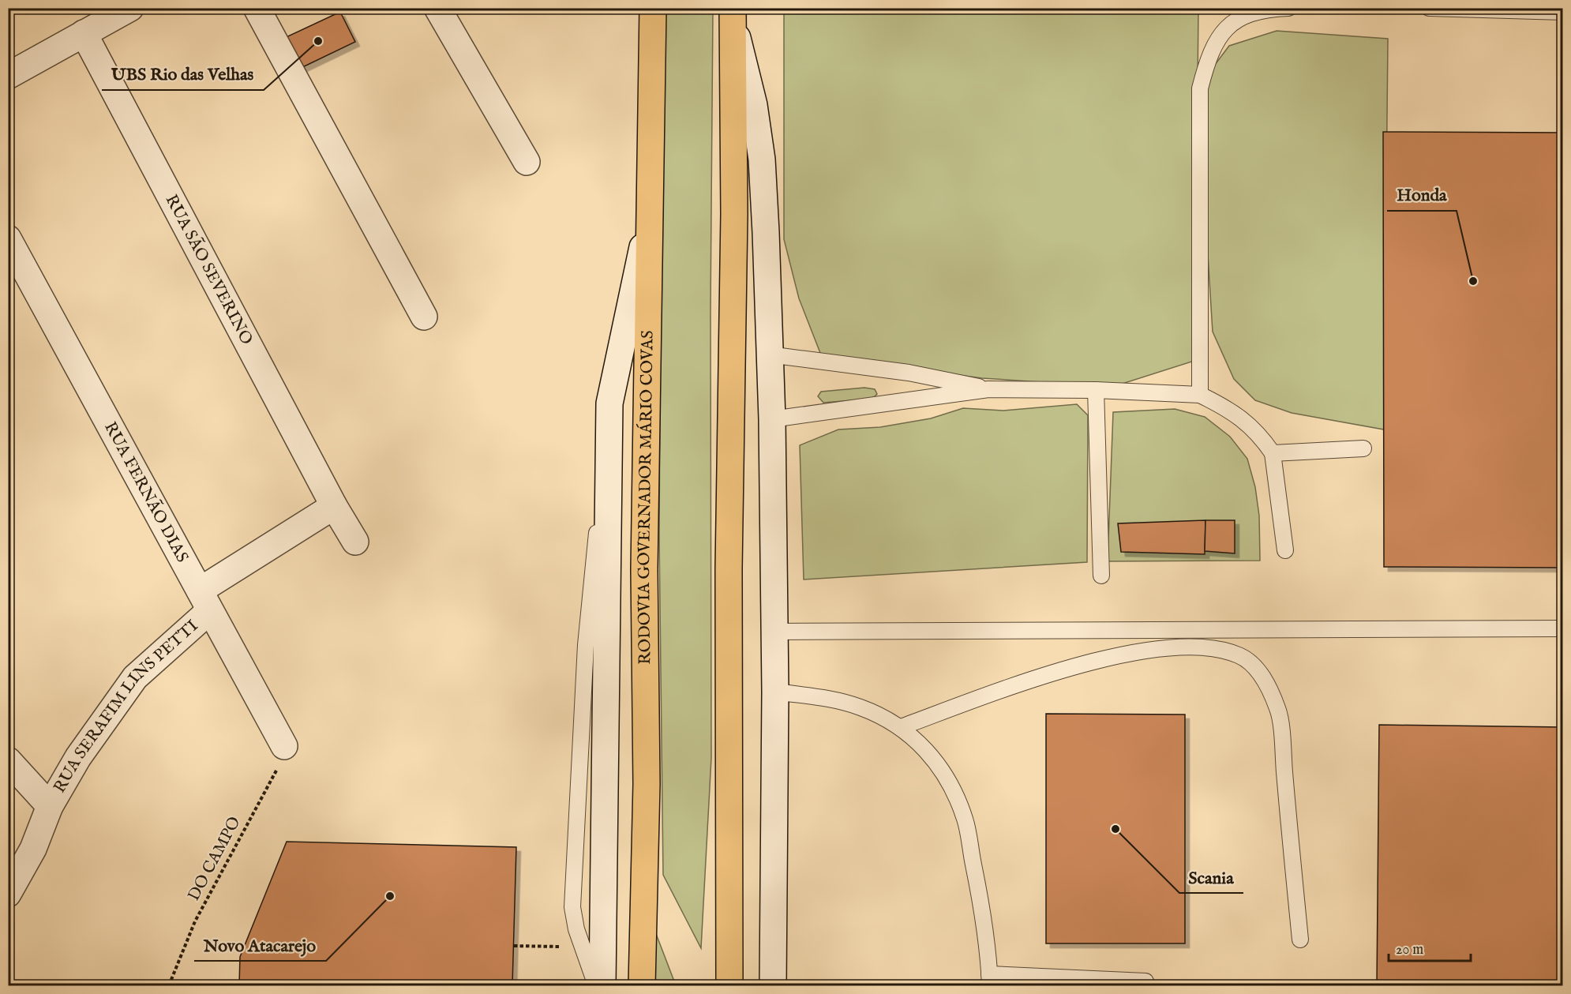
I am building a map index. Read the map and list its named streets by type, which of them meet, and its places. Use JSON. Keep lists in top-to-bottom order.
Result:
{
  "streets": {
    "highway": ["RODOVIA GOVERNADOR MÁRIO COVAS"],
    "street": ["RUA SÃO SEVERINO", "RUA FERNÃO DIAS", "RUA SERAFIM LINS PETTI"],
    "path": ["DO CAMPO"]
  },
  "crossings": [
    ["RUA FERNÃO DIAS", "RUA SERAFIM LINS PETTI"],
    ["RUA FERNÃO DIAS", "DO CAMPO"]
  ],
  "places": [
    "UBS Rio das Velhas",
    "Honda",
    "Scania",
    "Novo Atacarejo"
  ],
  "scale_bar": "20 m"
}
